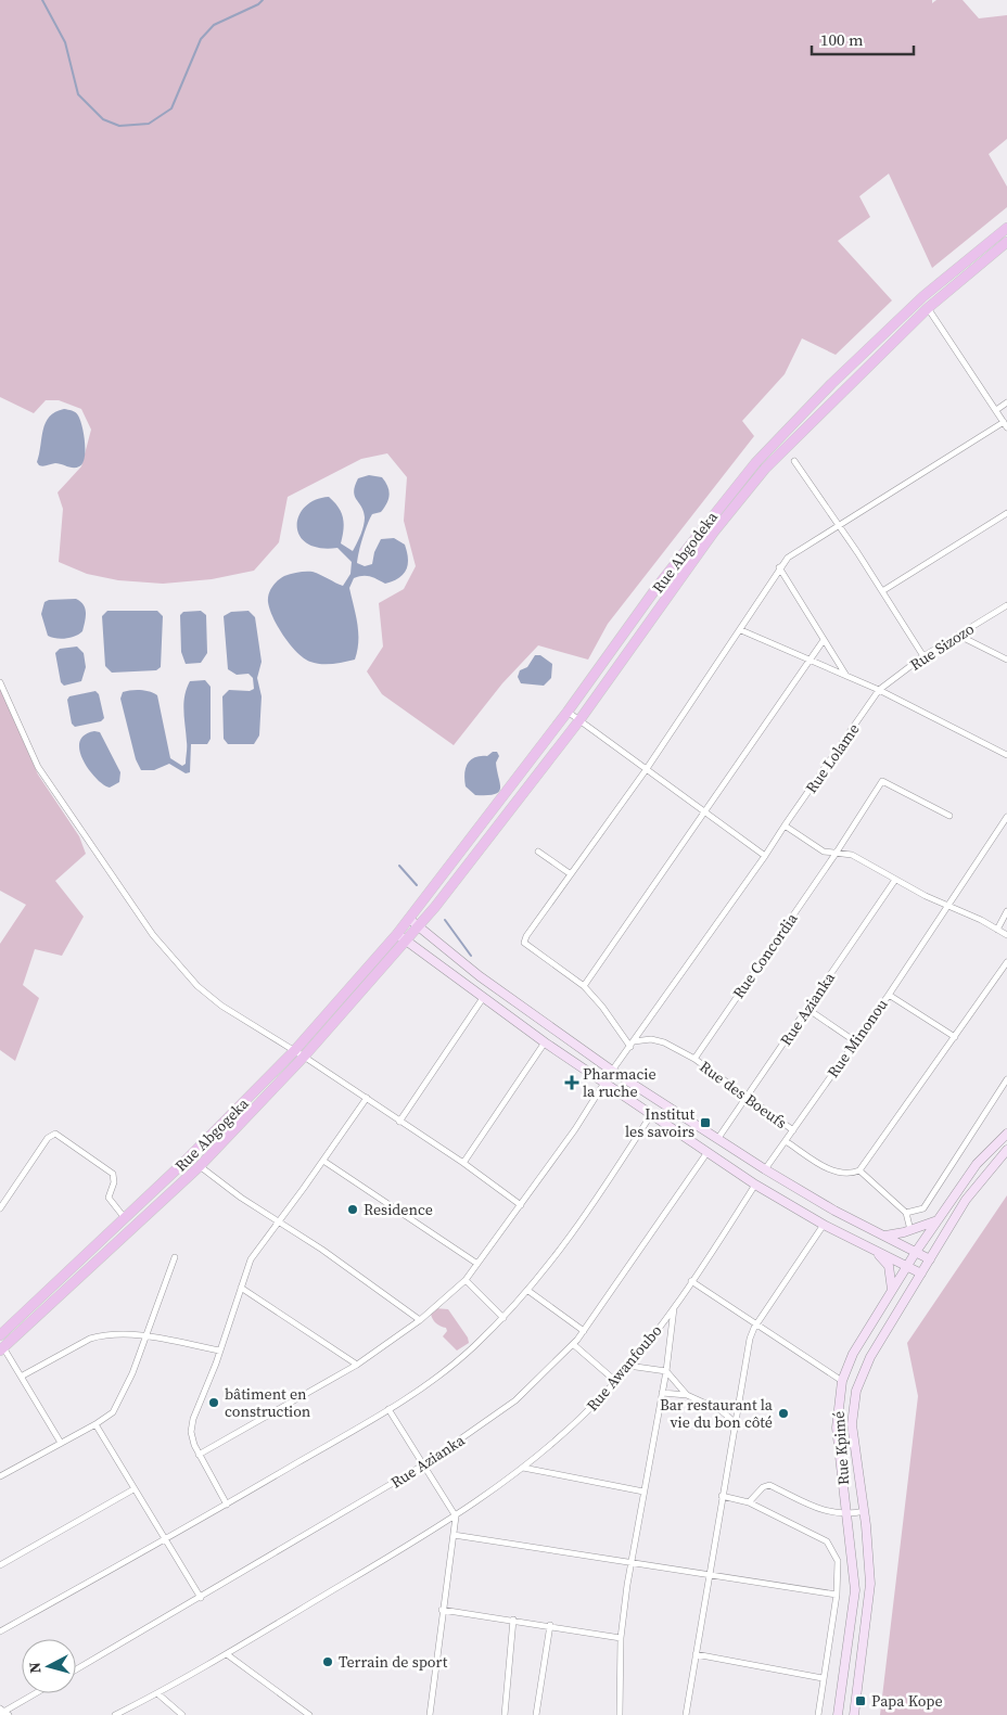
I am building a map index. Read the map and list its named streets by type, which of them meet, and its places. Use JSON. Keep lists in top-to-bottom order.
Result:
{
  "streets": {
    "main road": ["Rue Abgodeka", "Rue Abgogeka", "Rue Kpimé"],
    "street": [
      "Rue Sizozo",
      "Rue Lolame",
      "Rue Concordia",
      "Rue Azianka",
      "Rue Minonou",
      "Rue des Boeufs",
      "Rue Awanfoubo"
    ]
  },
  "crossings": [
    ["Rue Abgodeka", "Rue Abgogeka"],
    ["Rue Sizozo", "Rue Lolame"],
    ["Rue Lolame", "Rue des Boeufs"],
    ["Rue Concordia", "Rue des Boeufs"],
    ["Rue Azianka", "Rue des Boeufs"],
    ["Rue Minonou", "Rue des Boeufs"]
  ],
  "places": {
    "health": ["Pharmacie la ruche"],
    "transit": ["Institut les savoirs", "Papa Kope"],
    "other": [
      "Residence",
      "bâtiment en construction",
      "Bar restaurant la vie du bon côté",
      "Terrain de sport"
    ]
  },
  "scale_bar": "100 m",
  "north": "left"
}
